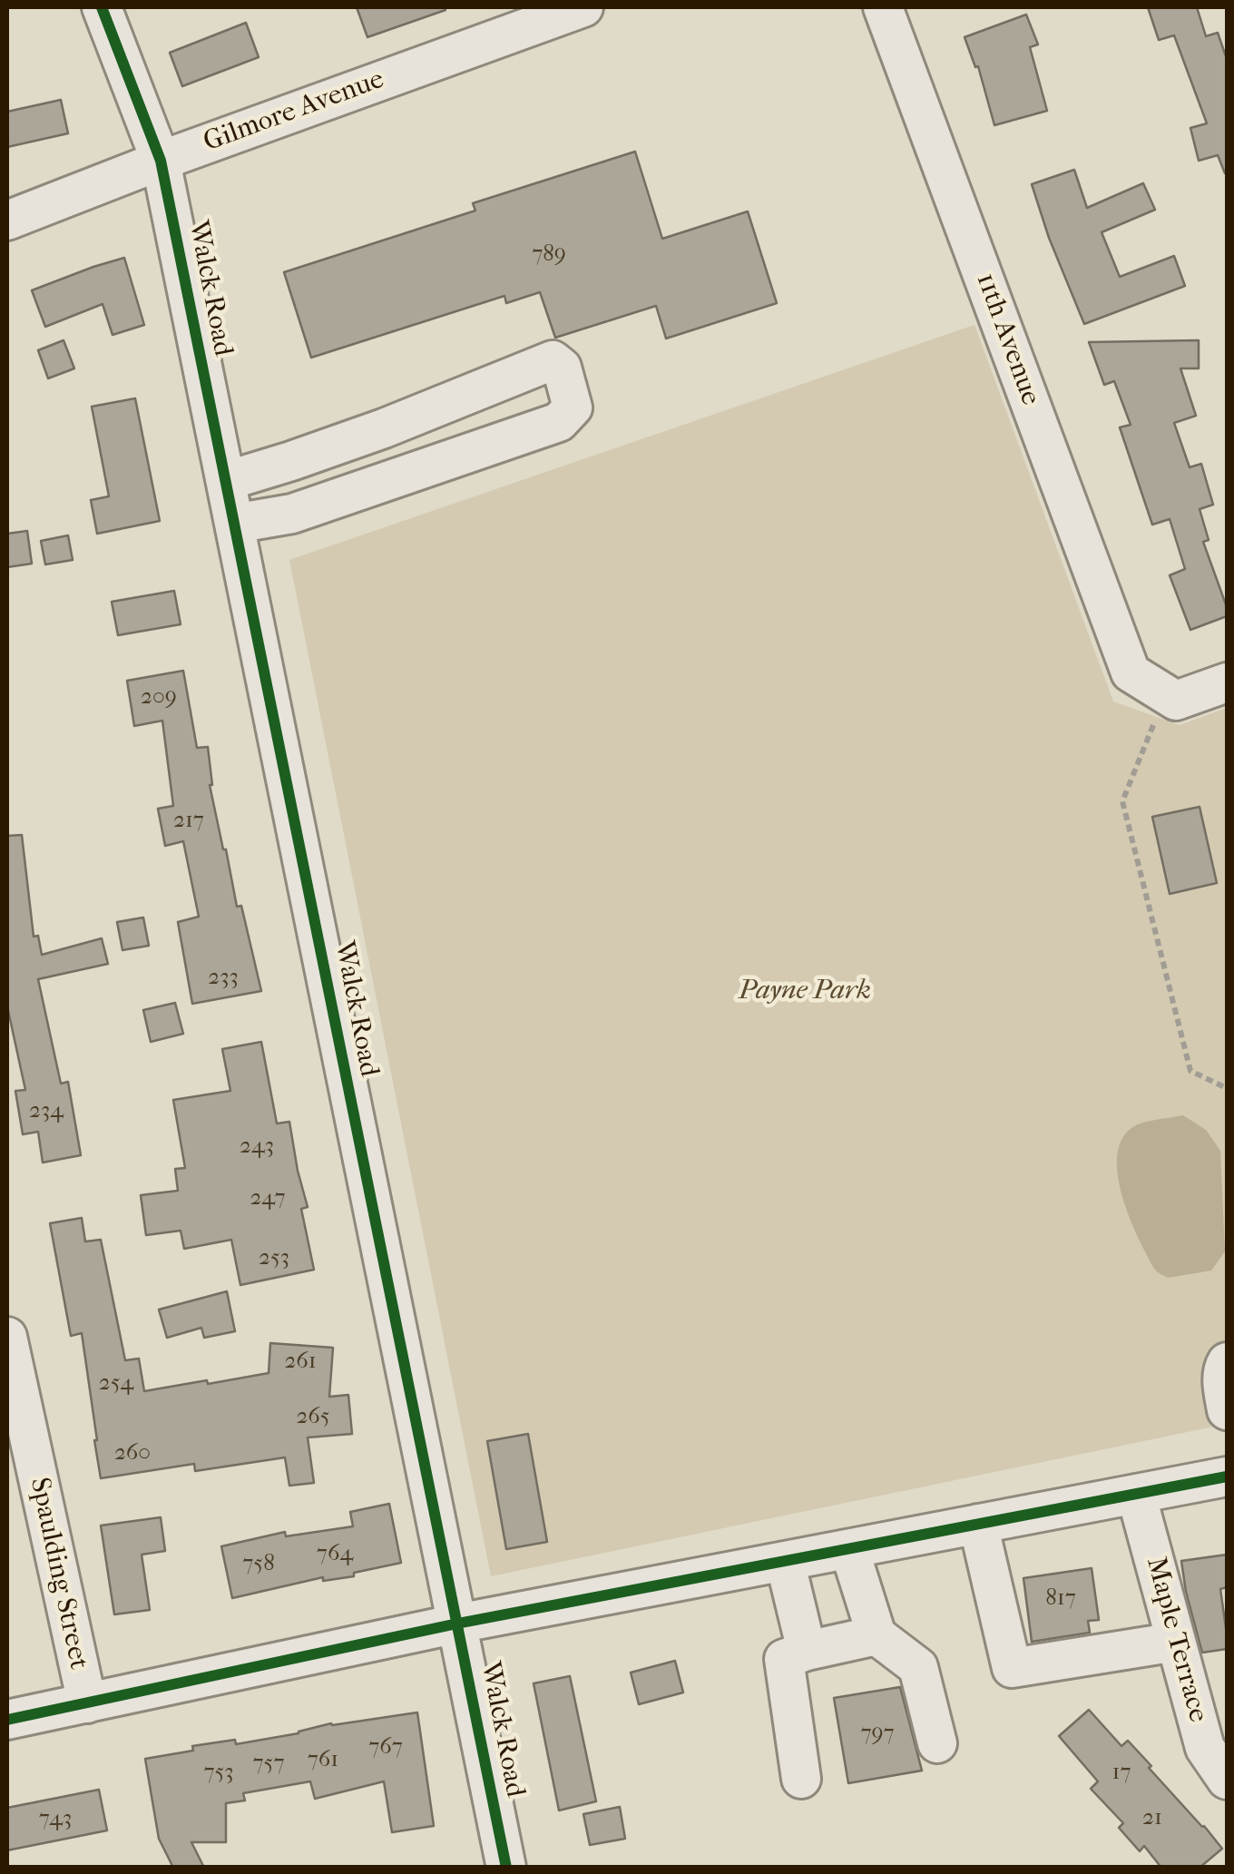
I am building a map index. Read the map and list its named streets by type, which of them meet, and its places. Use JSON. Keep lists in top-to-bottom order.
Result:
{
  "streets": {
    "street": [
      "Gilmore Avenue",
      "Walck Road",
      "11th Avenue",
      "Spaulding Street",
      "Maple Terrace"
    ]
  },
  "crossings": [
    ["Gilmore Avenue", "Walck Road"]
  ],
  "parks": ["Payne Park"],
  "house_numbers": [
    "789",
    "209",
    "217",
    "233",
    "234",
    "243",
    "247",
    "253",
    "261",
    "254",
    "265",
    "260",
    "764",
    "758",
    "817",
    "797",
    "767",
    "761",
    "757",
    "753",
    "17",
    "21",
    "743"
  ]
}
